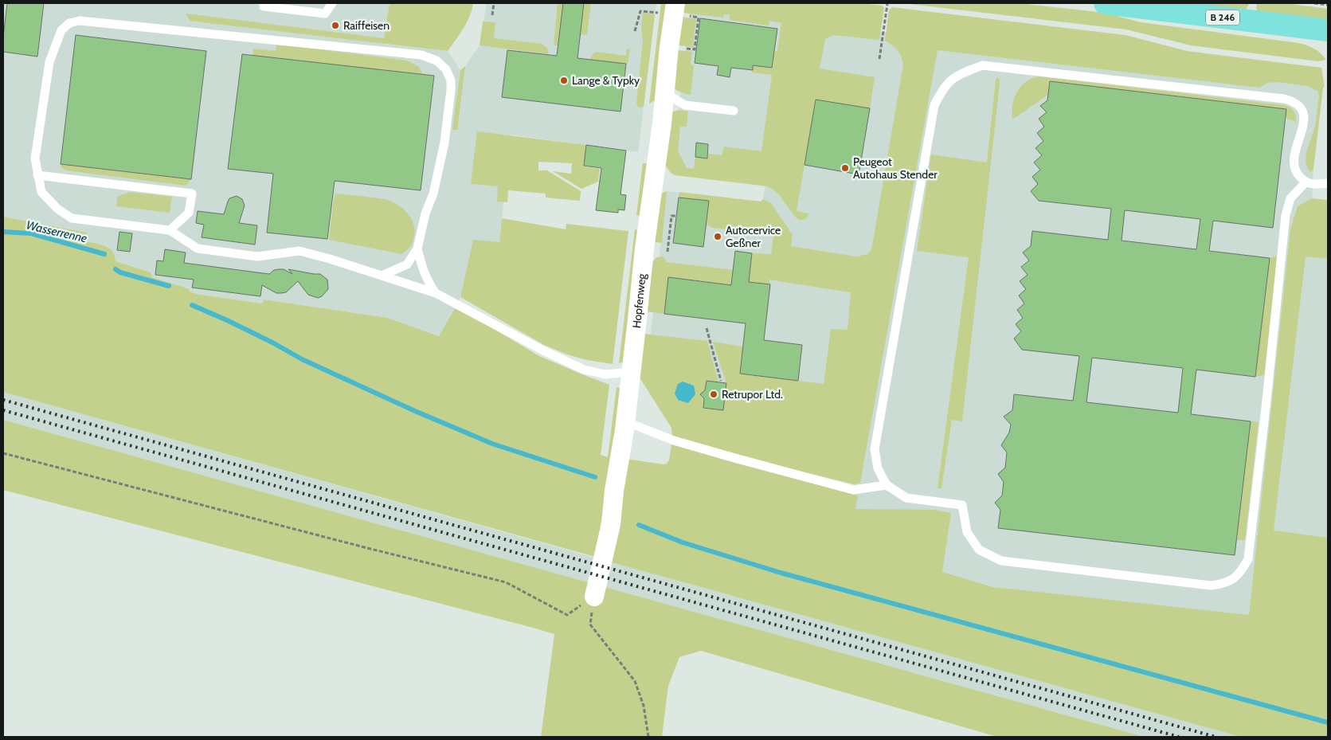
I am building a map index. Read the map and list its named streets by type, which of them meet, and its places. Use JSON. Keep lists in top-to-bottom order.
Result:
{
  "streets": {
    "main road": ["B 246"],
    "street": ["Hopfenweg"]
  },
  "water": ["Wasserrenne"],
  "places": [
    "Raiffeisen",
    "Lange & Typky",
    "Peugeot Autohaus Stender",
    "Autocervice Geßner",
    "Retrupor Ltd."
  ]
}
